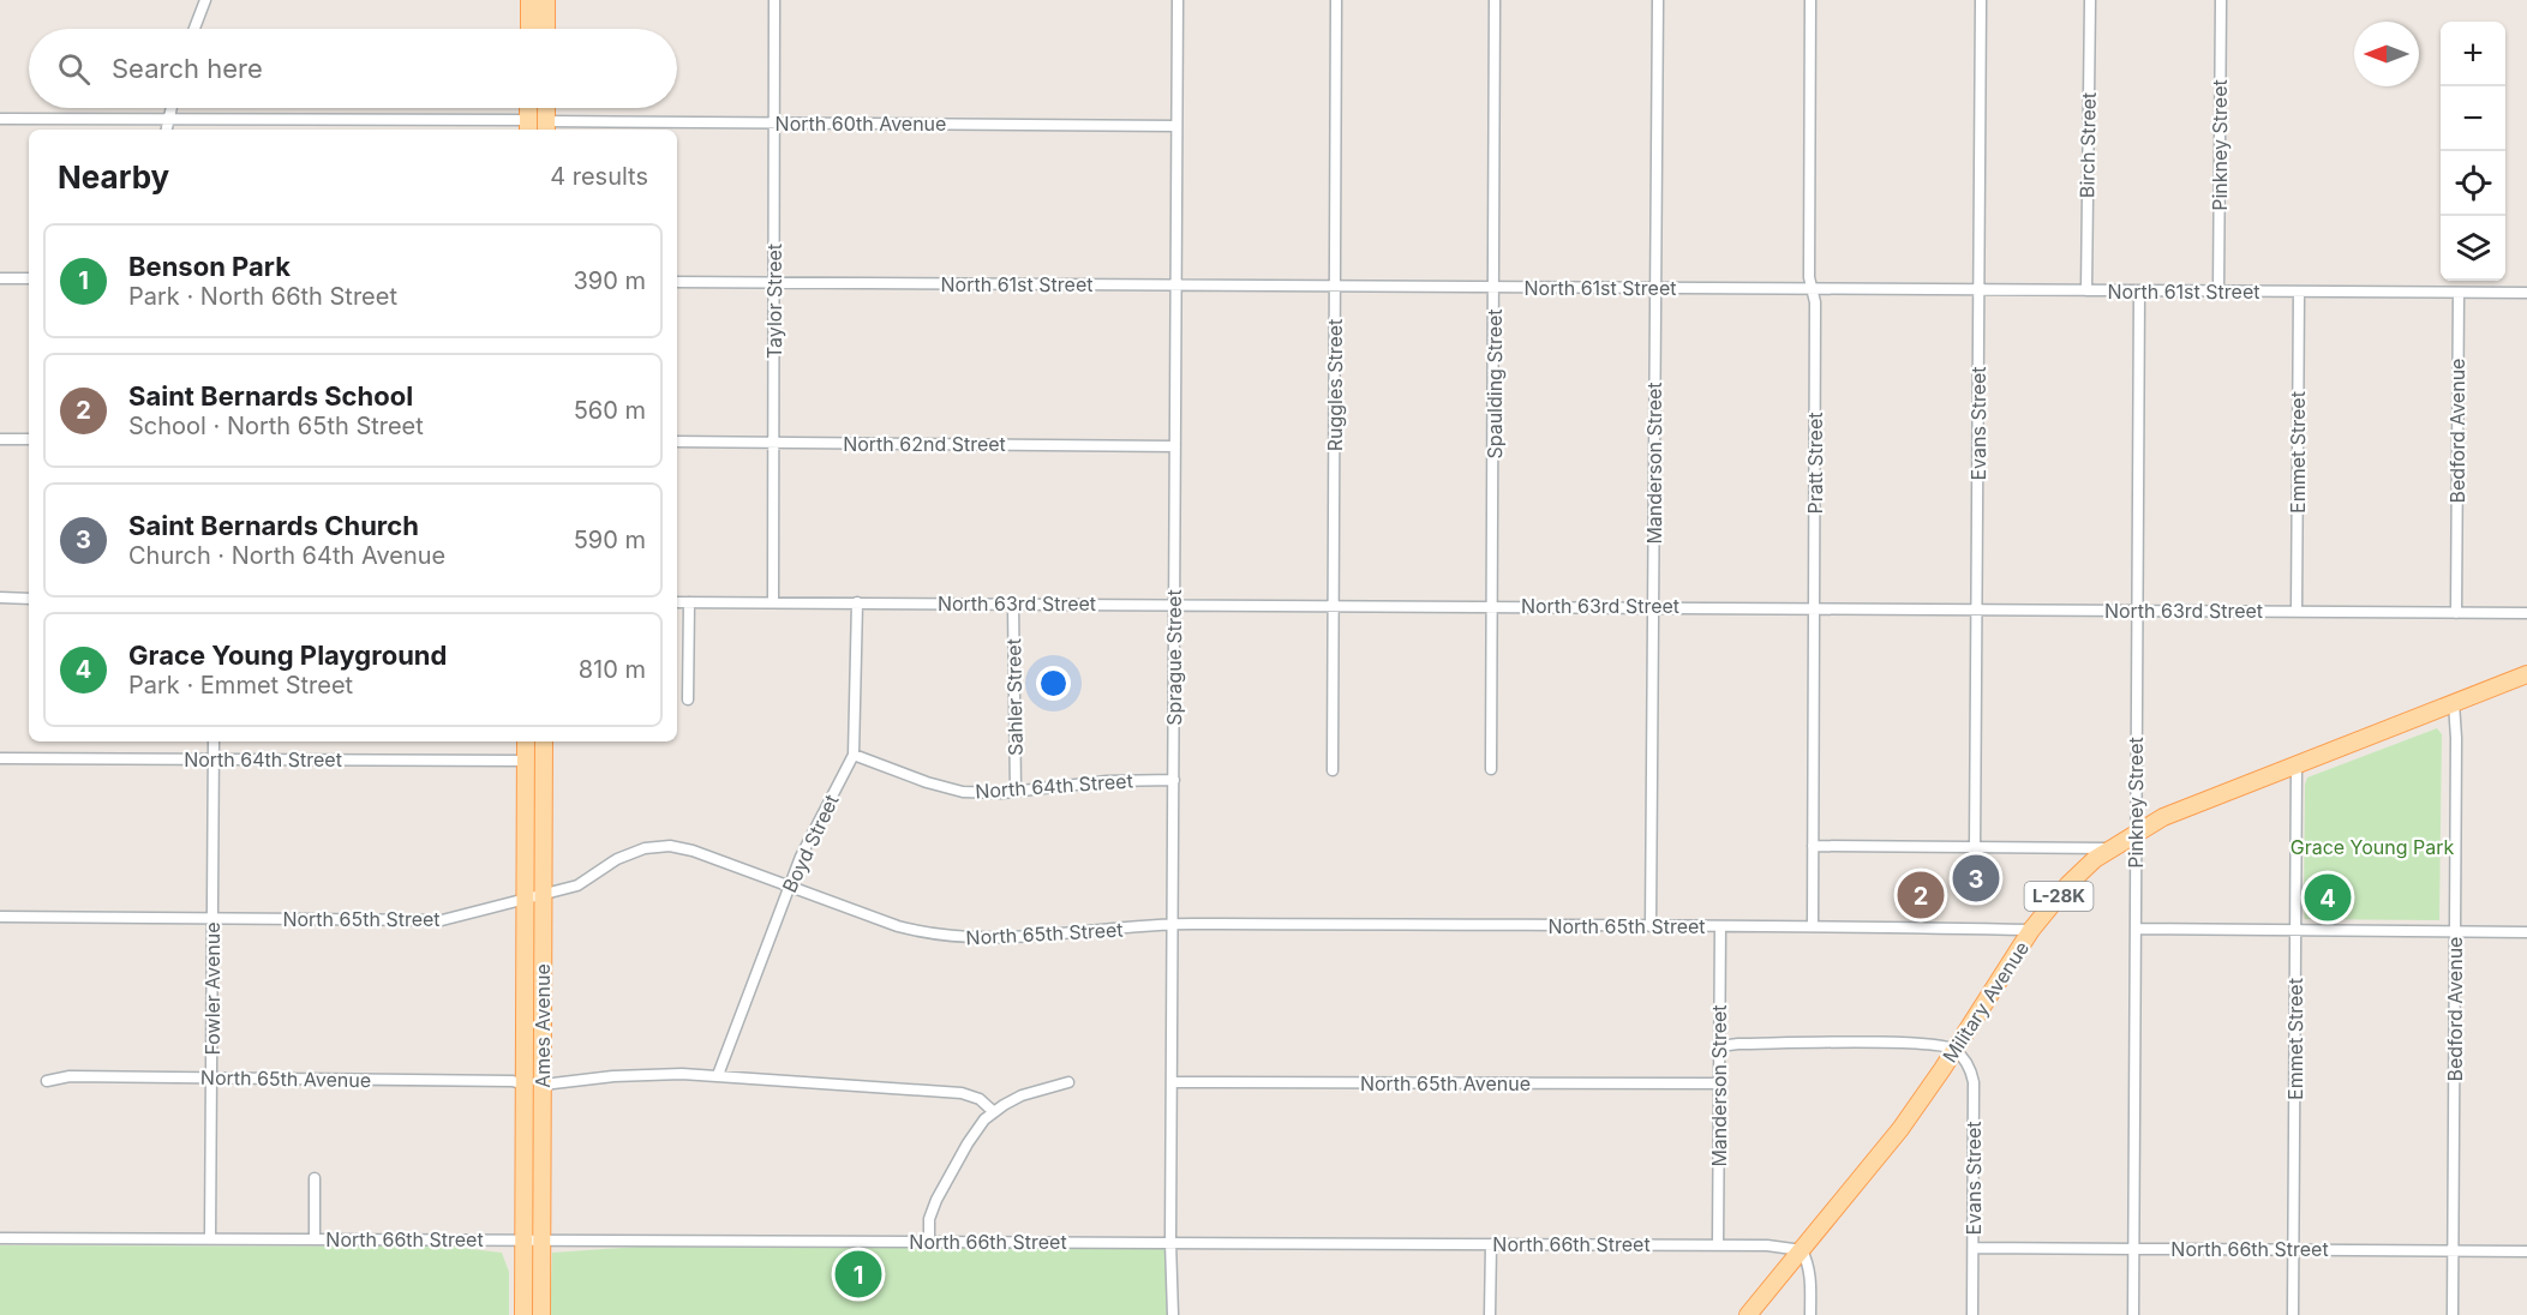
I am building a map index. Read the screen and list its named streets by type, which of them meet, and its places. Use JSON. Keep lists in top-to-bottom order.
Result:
{
  "streets": {
    "main road": ["L-28K", "Military Avenue", "Ames Avenue"],
    "street": [
      "North 60th Avenue",
      "Birch Street",
      "Pinkney Street",
      "North 61st Street",
      "Taylor Street",
      "Spaulding Street",
      "Ruggles Street",
      "Evans Street",
      "Bedford Avenue",
      "North 62nd Street",
      "Emmet Street",
      "Manderson Street",
      "Pratt Street",
      "North 63rd Street",
      "Sprague Street",
      "Sahler Street",
      "North 64th Street",
      "Boyd Street",
      "North 65th Street",
      "Fowler Avenue",
      "North 65th Avenue",
      "North 66th Street"
    ]
  },
  "crossings": [
    ["North 60th Avenue", "Taylor Street"],
    ["North 60th Avenue", "Sprague Street"],
    ["Birch Street", "North 61st Street"],
    ["Pinkney Street", "North 61st Street"],
    ["Pinkney Street", "North 63rd Street"],
    ["Pinkney Street", "Military Avenue"],
    ["Pinkney Street", "North 66th Street"],
    ["North 61st Street", "Taylor Street"],
    ["North 61st Street", "Spaulding Street"],
    ["North 61st Street", "Ruggles Street"],
    ["North 61st Street", "Evans Street"],
    ["North 61st Street", "Bedford Avenue"],
    ["North 61st Street", "Emmet Street"],
    ["North 61st Street", "Manderson Street"],
    ["North 61st Street", "Pratt Street"],
    ["North 61st Street", "Sprague Street"],
    ["Taylor Street", "North 62nd Street"],
    ["Taylor Street", "North 63rd Street"],
    ["Spaulding Street", "North 63rd Street"],
    ["Ruggles Street", "North 63rd Street"],
    ["Evans Street", "North 63rd Street"],
    ["Evans Street", "Military Avenue"],
    ["Evans Street", "North 66th Street"],
    ["Bedford Avenue", "North 63rd Street"],
    ["Bedford Avenue", "Military Avenue"],
    ["Bedford Avenue", "North 66th Street"],
    ["North 62nd Street", "Sprague Street"],
    ["Emmet Street", "North 63rd Street"],
    ["Emmet Street", "Military Avenue"],
    ["Emmet Street", "North 66th Street"],
    ["Manderson Street", "North 63rd Street"],
    ["Manderson Street", "North 65th Street"],
    ["Manderson Street", "North 65th Avenue"],
    ["Manderson Street", "North 66th Street"],
    ["Pratt Street", "North 63rd Street"],
    ["Pratt Street", "North 65th Street"],
    ["North 63rd Street", "Sprague Street"],
    ["North 63rd Street", "Sahler Street"],
    ["North 63rd Street", "Boyd Street"],
    ["Sprague Street", "North 64th Street"],
    ["Sprague Street", "North 65th Street"],
    ["Sprague Street", "North 65th Avenue"],
    ["Sprague Street", "North 66th Street"],
    ["Sahler Street", "North 64th Street"],
    ["North 64th Street", "Boyd Street"],
    ["North 64th Street", "Fowler Avenue"],
    ["North 64th Street", "Ames Avenue"],
    ["Boyd Street", "North 65th Street"],
    ["North 65th Street", "Fowler Avenue"],
    ["North 65th Street", "Military Avenue"],
    ["North 65th Street", "Ames Avenue"],
    ["Fowler Avenue", "North 65th Avenue"],
    ["Fowler Avenue", "North 66th Street"],
    ["Military Avenue", "North 66th Street"],
    ["Ames Avenue", "North 65th Avenue"],
    ["Ames Avenue", "North 66th Street"]
  ],
  "parks": ["Grace Young Park"],
  "north": "left",
  "page": {
    "map_buttons": ["+", "−"],
    "search": "Search here",
    "heading": ["Nearby", "4 results"],
    "list": [
      {
        "mark": "1",
        "name": "Benson Park",
        "note": "Park · North 66th Street",
        "value": "390 m"
      },
      {
        "mark": "2",
        "name": "Saint Bernards School",
        "note": "School · North 65th Street",
        "value": "560 m"
      },
      {
        "mark": "3",
        "name": "Saint Bernards Church",
        "note": "Church · North 64th Avenue",
        "value": "590 m"
      },
      {
        "mark": "4",
        "name": "Grace Young Playground",
        "note": "Park · Emmet Street",
        "value": "810 m"
      }
    ],
    "pins": [
      "3",
      "2",
      "4",
      "1"
    ]
  }
}
